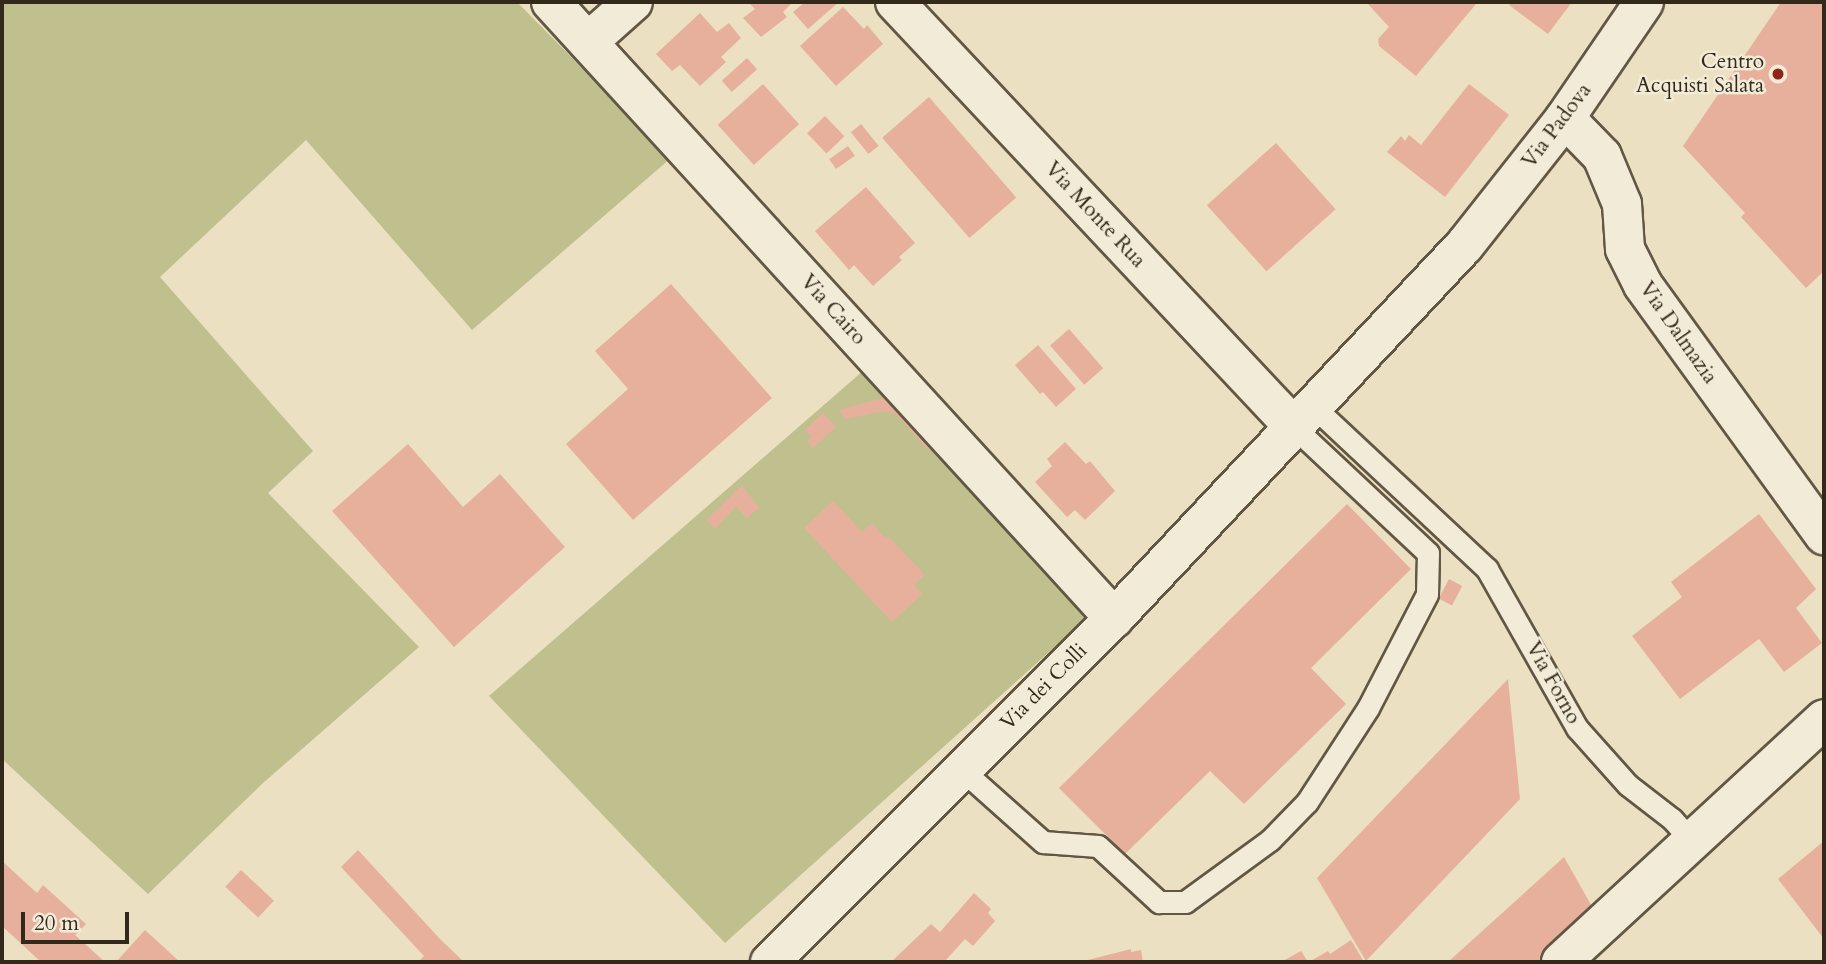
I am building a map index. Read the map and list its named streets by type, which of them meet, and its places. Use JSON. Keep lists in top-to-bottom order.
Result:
{
  "streets": {
    "street": [
      "Via Padova",
      "Via Monte Rua",
      "Via Cairo",
      "Via Dalmazia",
      "Via dei Colli"
    ],
    "lane": ["Via Forno"]
  },
  "crossings": [
    ["Via Padova", "Via Dalmazia"],
    ["Via Padova", "Via dei Colli"],
    ["Via Monte Rua", "Via Forno"],
    ["Via Monte Rua", "Via dei Colli"],
    ["Via Cairo", "Via dei Colli"],
    ["Via Forno", "Via dei Colli"]
  ],
  "places": ["Centro Acquisti Salata"],
  "scale_bar": "20 m"
}
